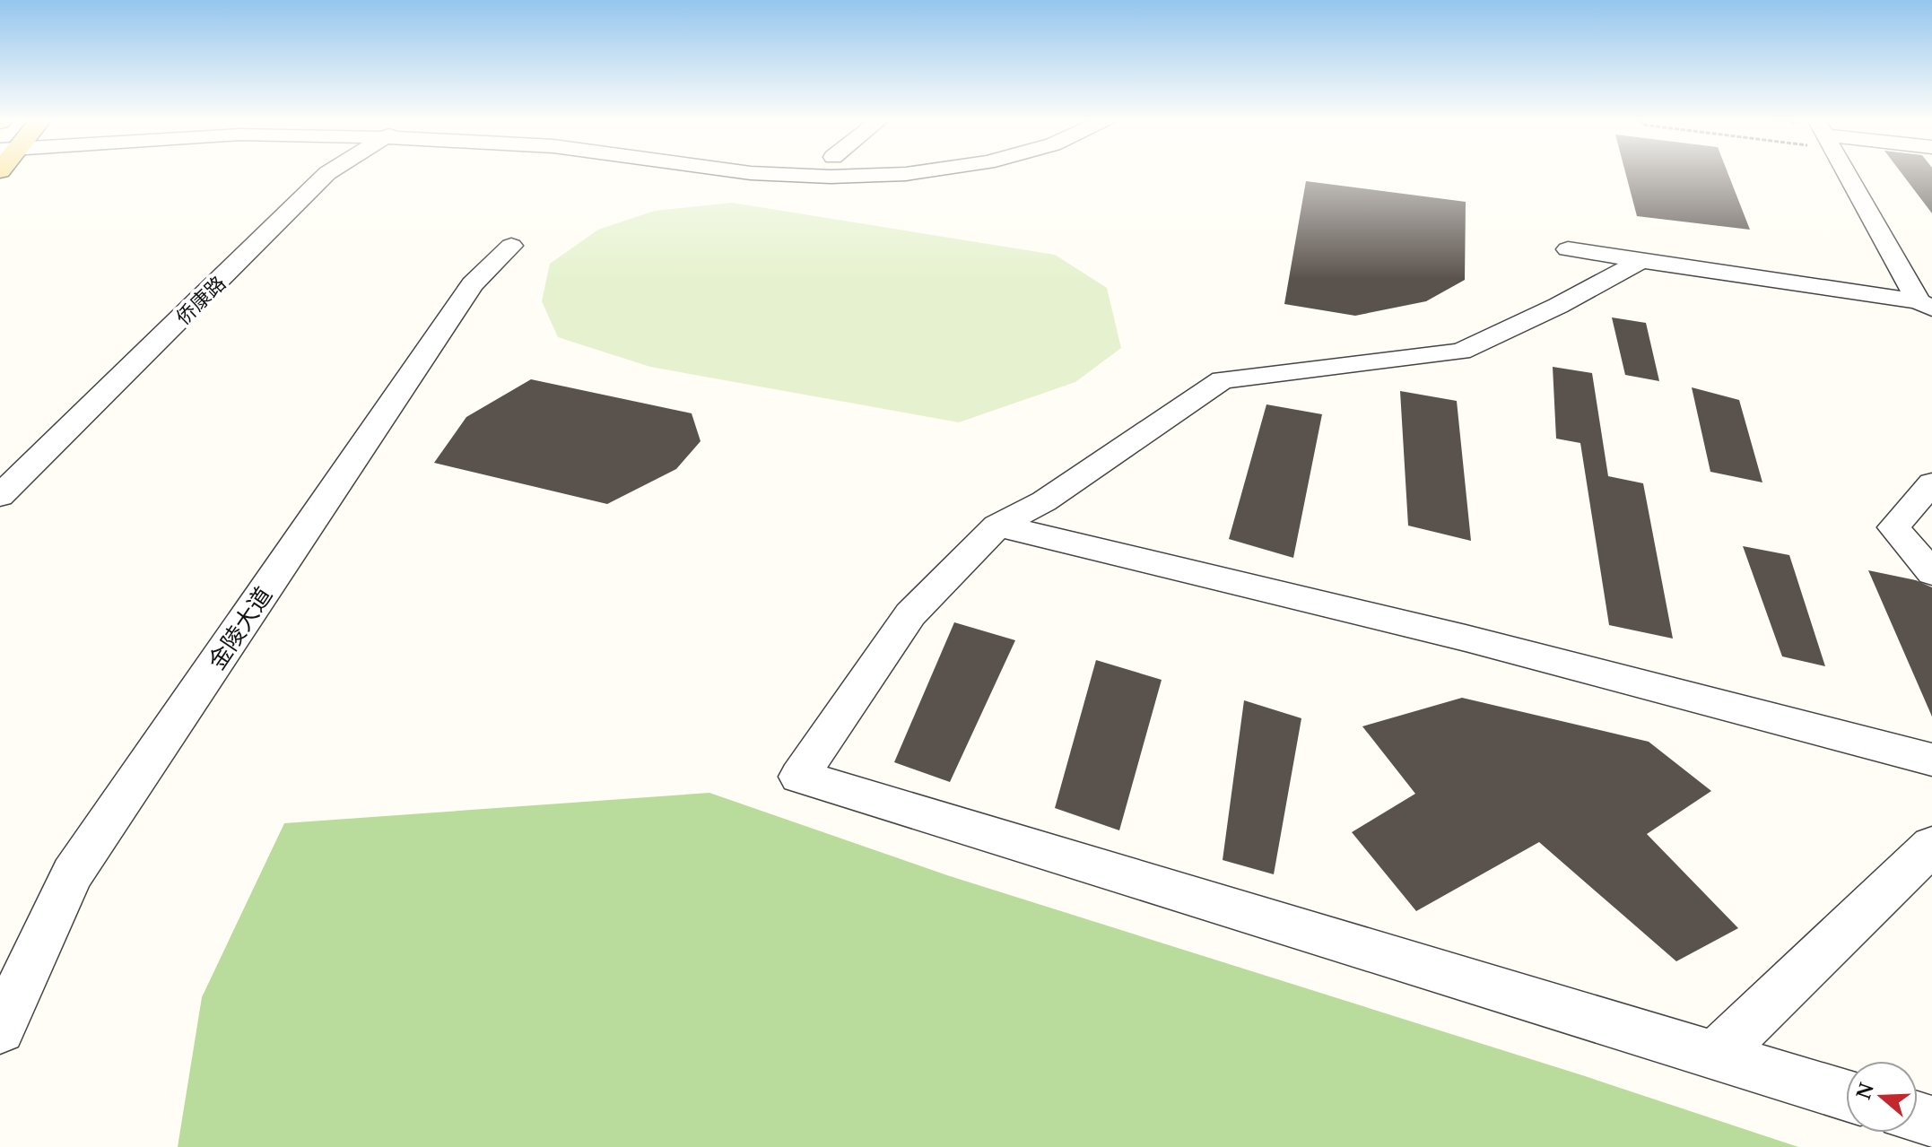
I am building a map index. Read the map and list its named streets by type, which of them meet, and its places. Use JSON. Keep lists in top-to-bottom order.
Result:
{
  "streets": {
    "street": ["侨康路", "金陵大道"]
  },
  "north": "left"
}
